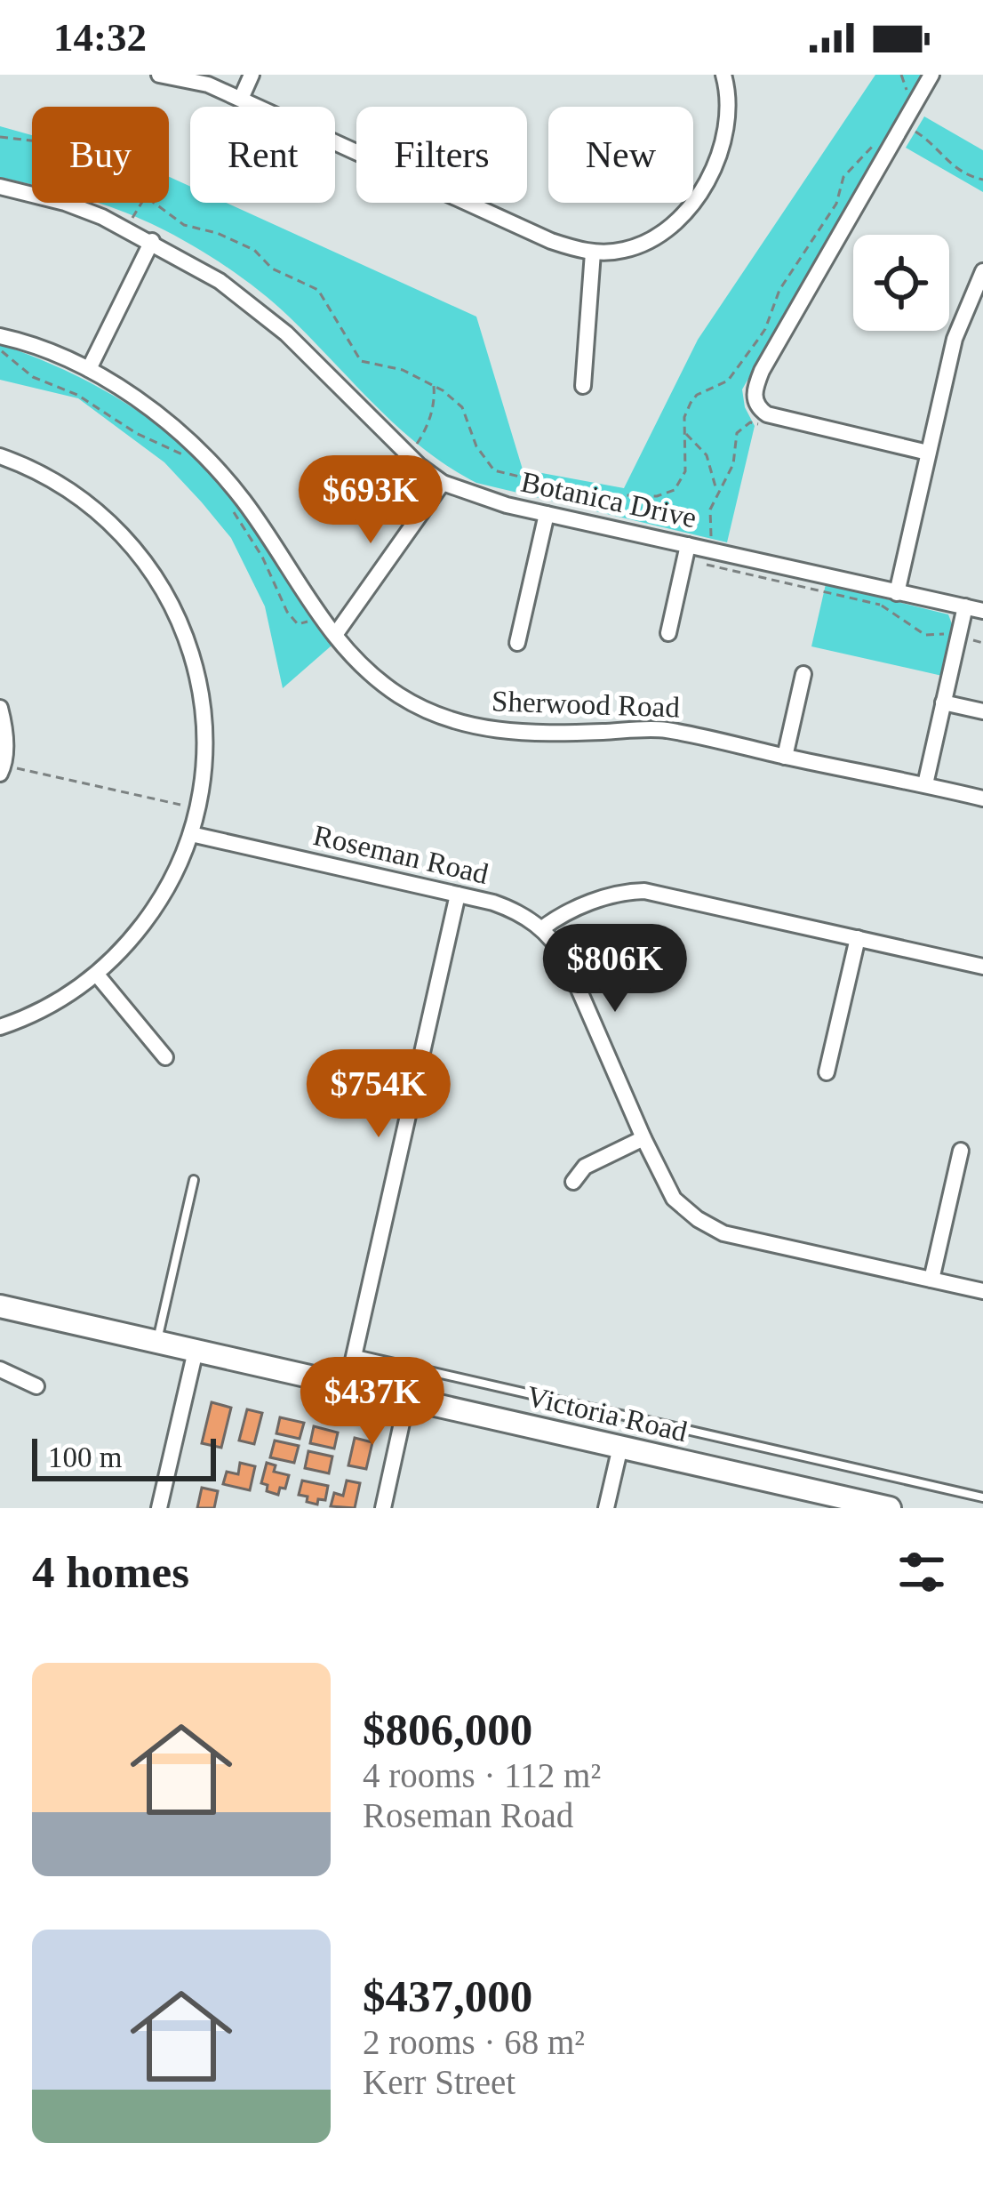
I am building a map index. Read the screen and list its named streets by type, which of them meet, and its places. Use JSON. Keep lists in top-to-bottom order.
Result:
{
  "streets": {
    "main road": ["Victoria Road"],
    "street": ["Botanica Drive", "Sherwood Road", "Roseman Road"]
  },
  "scale_bar": "100 m",
  "page": {
    "status": "14:32",
    "chip": [
      "Buy",
      "Rent",
      "Filters",
      "New"
    ],
    "price": [
      "$693K",
      "$806K",
      "$754K",
      "$437K"
    ],
    "scale": "100 m",
    "heading": "4 homes",
    "list": [
      {
        "name": "$806,000",
        "note": "4 rooms · 112 m² · Roseman Road"
      },
      {
        "name": "$437,000",
        "note": "2 rooms · 68 m² · Kerr Street"
      }
    ]
  }
}
